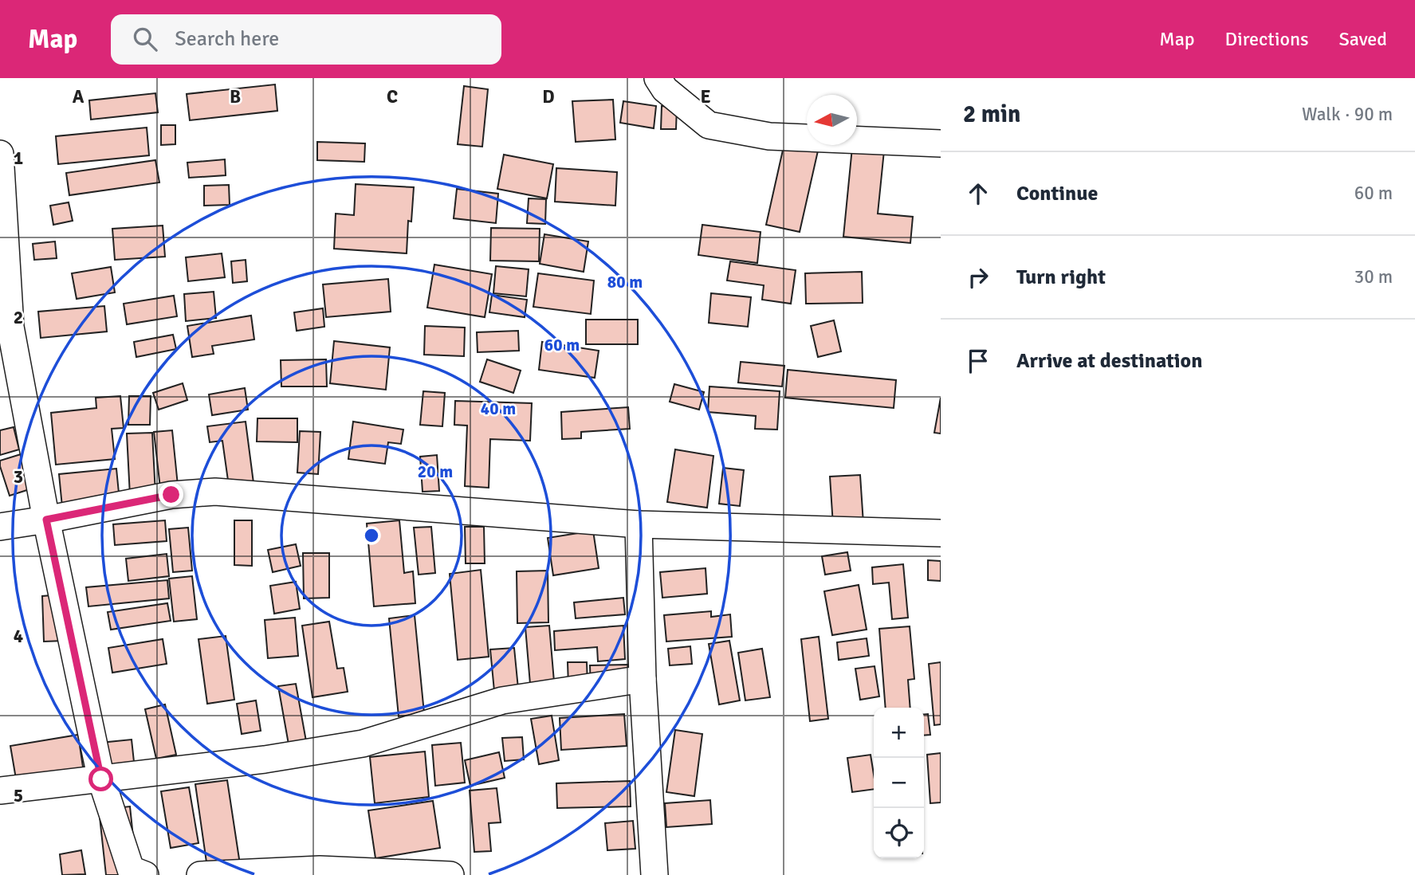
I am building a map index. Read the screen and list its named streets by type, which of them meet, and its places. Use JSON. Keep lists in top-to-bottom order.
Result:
{
  "north": "left",
  "page": {
    "header": "Map",
    "search": "Search here",
    "nav": ["Map", "Directions", "Saved"],
    "heading": ["2 min", "Walk · 90 m"],
    "list": [
      ["Continue", "60 m"],
      ["Turn right", "30 m"],
      "Arrive at destination"
    ],
    "map_buttons": ["+", "−"]
  },
  "grid": {
    "columns": [
      "A",
      "B",
      "C",
      "D",
      "E"
    ],
    "rows": [
      "1",
      "2",
      "3",
      "4",
      "5"
    ]
  },
  "rings": [
    "80 m",
    "60 m",
    "40 m",
    "20 m"
  ]
}
